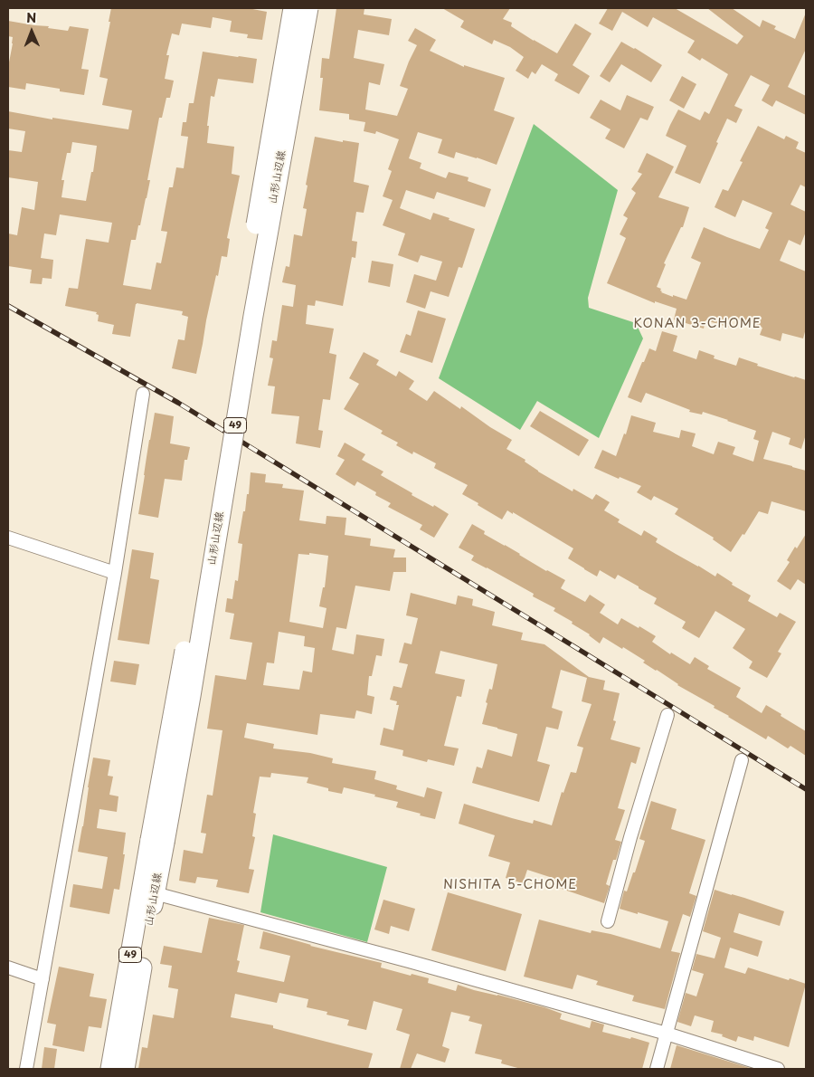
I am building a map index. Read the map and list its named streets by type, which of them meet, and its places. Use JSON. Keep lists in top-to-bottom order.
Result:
{
  "streets": {
    "main road": ["山形山辺線", "49"]
  },
  "districts": ["KONAN 3-CHOME", "NISHITA 5-CHOME"],
  "north": "top"
}
